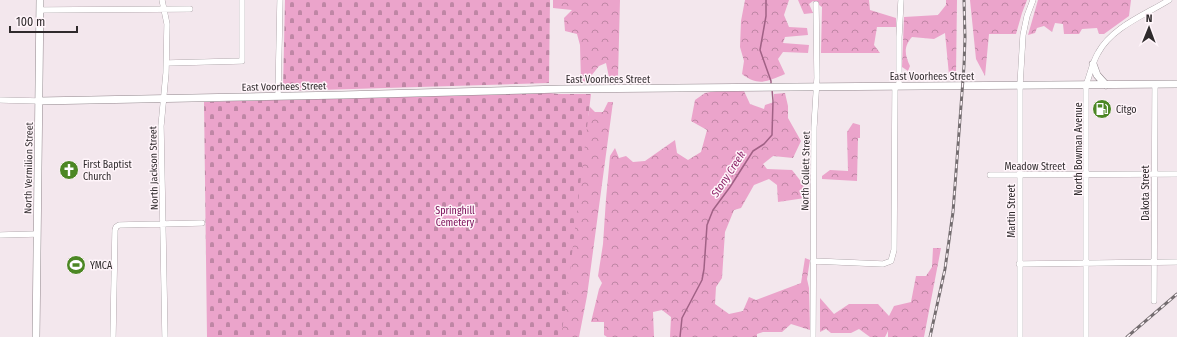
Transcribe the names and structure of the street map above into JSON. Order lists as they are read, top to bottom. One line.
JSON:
{"streets":{"main road":["East Voorhees Street","North Vermilion Street"],"street":["North Bowman Avenue","Meadow Street","North Jackson Street","North Collett Street","Dakota Street","Martin Street"]},"crossings":[["East Voorhees Street","North Bowman Avenue"],["East Voorhees Street","North Vermilion Street"],["East Voorhees Street","North Jackson Street"],["East Voorhees Street","North Collett Street"],["East Voorhees Street","Dakota Street"],["East Voorhees Street","Martin Street"],["North Bowman Avenue","Meadow Street"],["Meadow Street","Dakota Street"],["Meadow Street","Martin Street"]],"water":["Stony Creek"],"parks":["Springhill Cemetery"],"places":{"fuel station":["Citgo"],"church":["First Baptist Church"],"sports":["YMCA"]},"scale_bar":"100 m","north":"top"}
